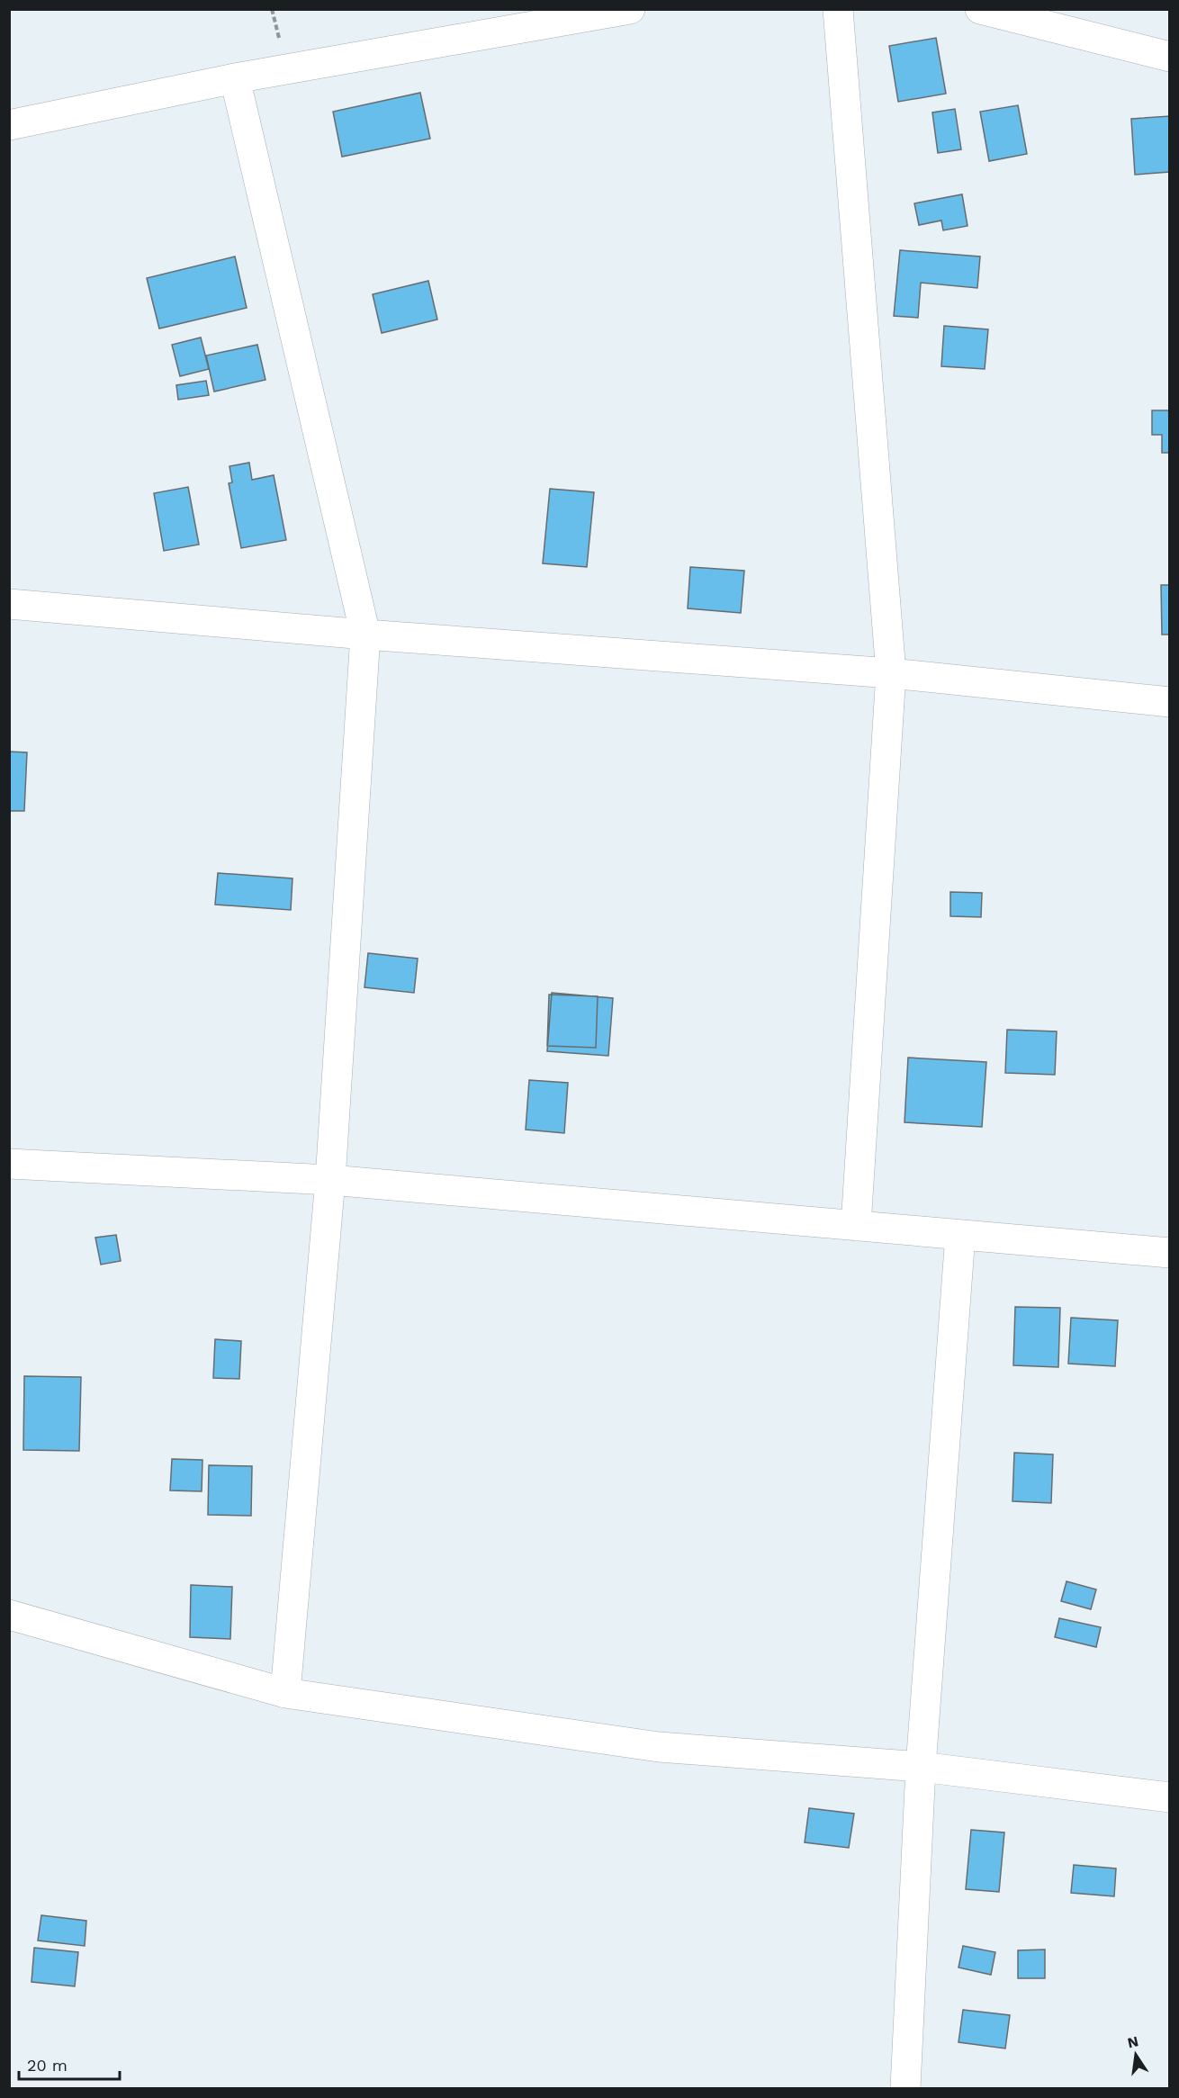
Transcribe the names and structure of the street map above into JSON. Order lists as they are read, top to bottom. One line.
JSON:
{"scale_bar":"20 m","north":"top"}
